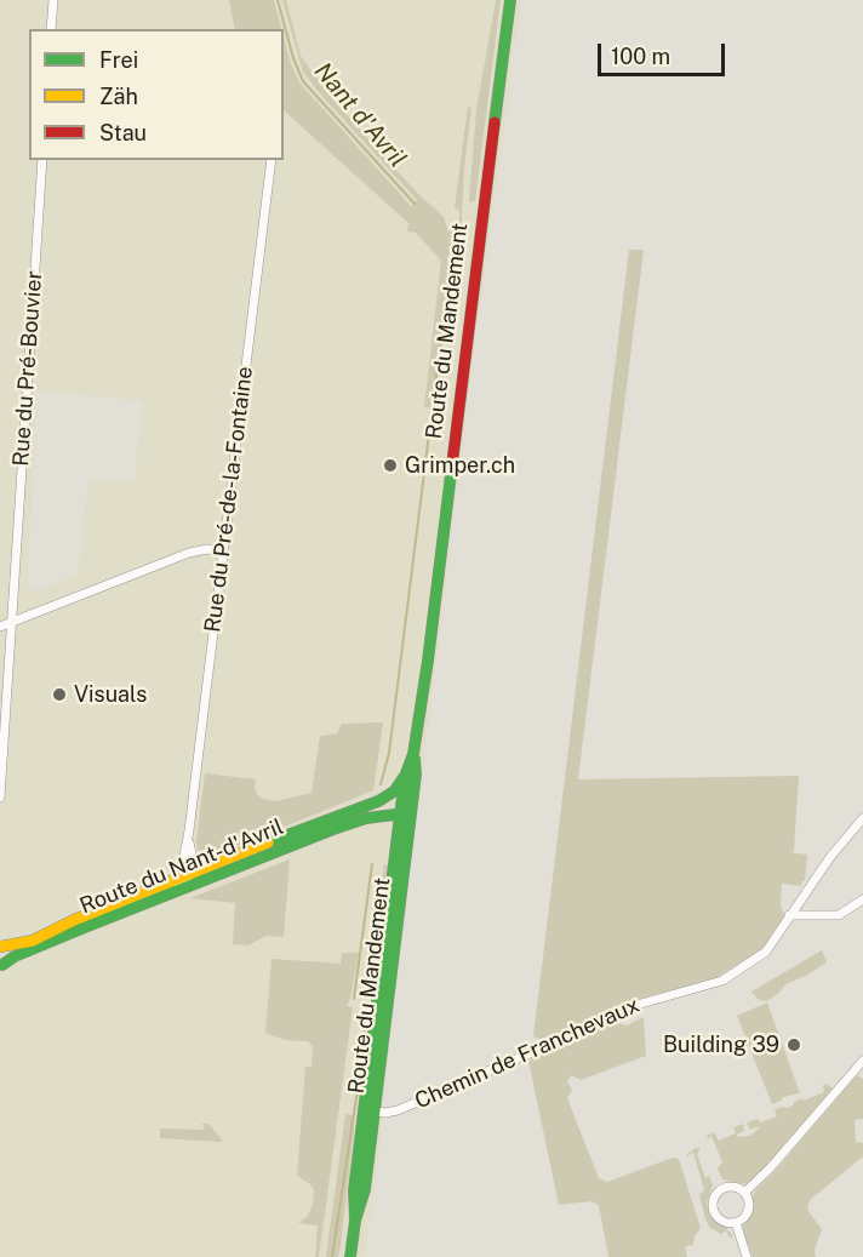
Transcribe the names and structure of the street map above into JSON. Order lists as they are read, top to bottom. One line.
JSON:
{"streets":{"main road":["Route du Mandement","Route du Nant-d'Avril"],"street":["Rue du Pré-Bouvier","Rue du Pré-de-la-Fontaine","Chemin de Franchevaux"]},"crossings":[["Route du Mandement","Route du Nant-d'Avril"],["Route du Mandement","Chemin de Franchevaux"],["Rue du Pré-de-la-Fontaine","Route du Nant-d'Avril"]],"water":["Nant d'Avril"],"places":["Grimper.ch","Visuals","Building 39"],"legend":["Frei","Zäh","Stau"],"scale_bar":"100 m"}
